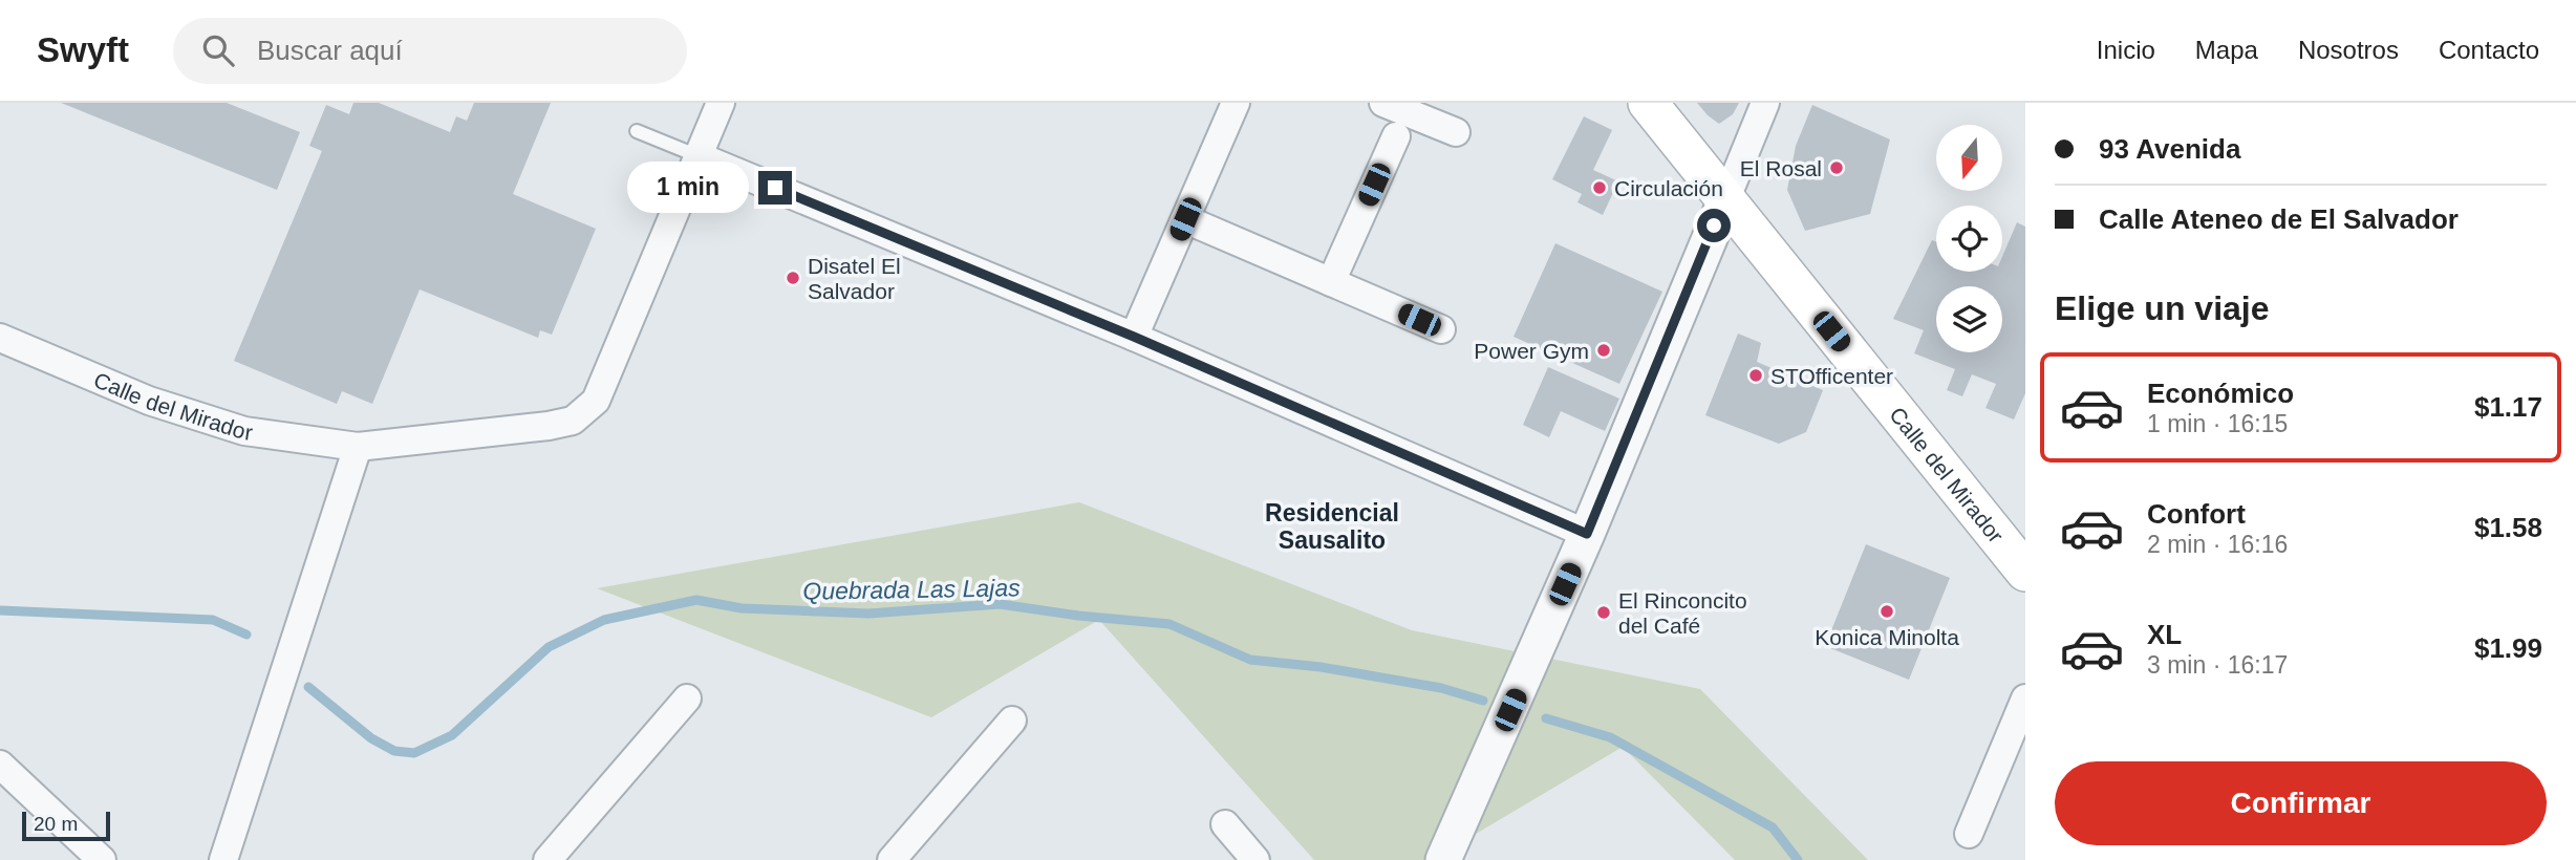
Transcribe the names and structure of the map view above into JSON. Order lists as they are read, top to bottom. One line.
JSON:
{"streets":{"main road":["Calle del Mirador"]},"districts":["Residencial Sausalito"],"water":["Quebrada Las Lajas"],"places":["El Rosal","Circulación","Disatel El Salvador","Power Gym","STOfficenter","Konica Minolta","El Rinconcito del Café"],"scale_bar":"20 m","north":"bottom","page":{"header":"Swyft","search":"Buscar aquí","nav":["Inicio","Mapa","Nosotros","Contacto"],"banner":["93 Avenida","Calle Ateneo de El Salvador"],"bubble":"1 min","heading":"Elige un viaje","list":[{"name":"Económico","note":"1 min · 16:15","value":"$1.17"},{"name":"Confort","note":"2 min · 16:16","value":"$1.58"},{"name":"XL","note":"3 min · 16:17","value":"$1.99"}],"buttons":"Confirmar","scale":"20 m"}}
